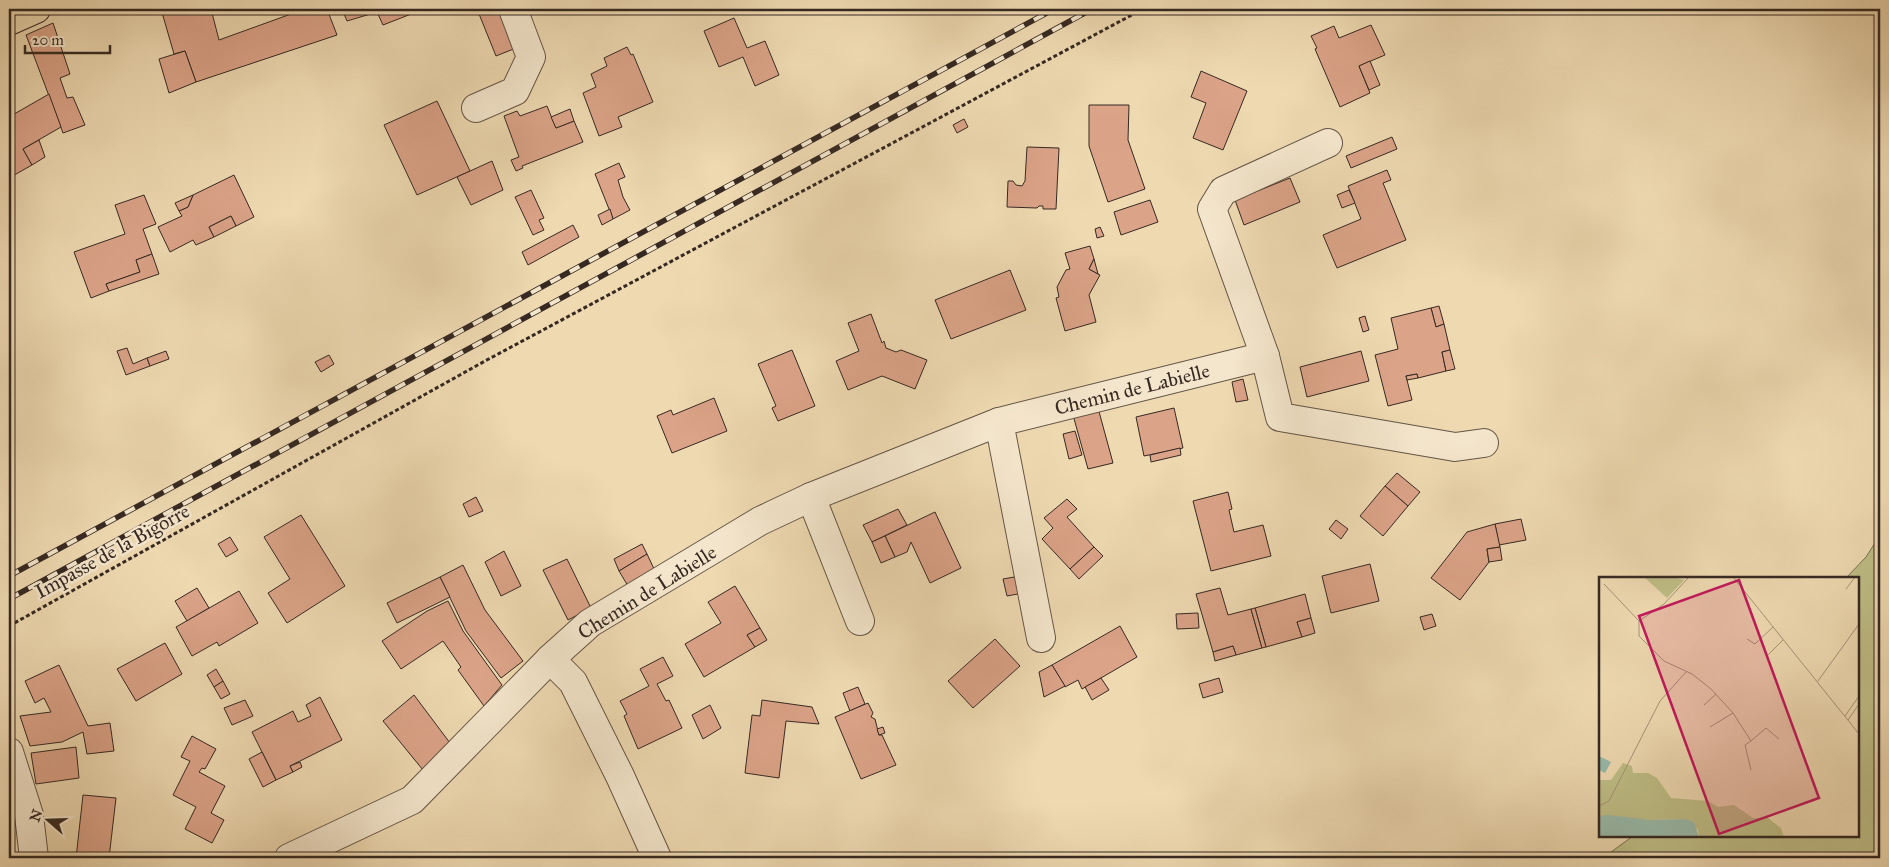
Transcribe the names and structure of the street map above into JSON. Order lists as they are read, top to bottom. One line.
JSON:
{"streets":{"street":["Chemin de Labielle"],"path":["Impasse de la Bigorre"]},"scale_bar":"20 m","north":"left"}
